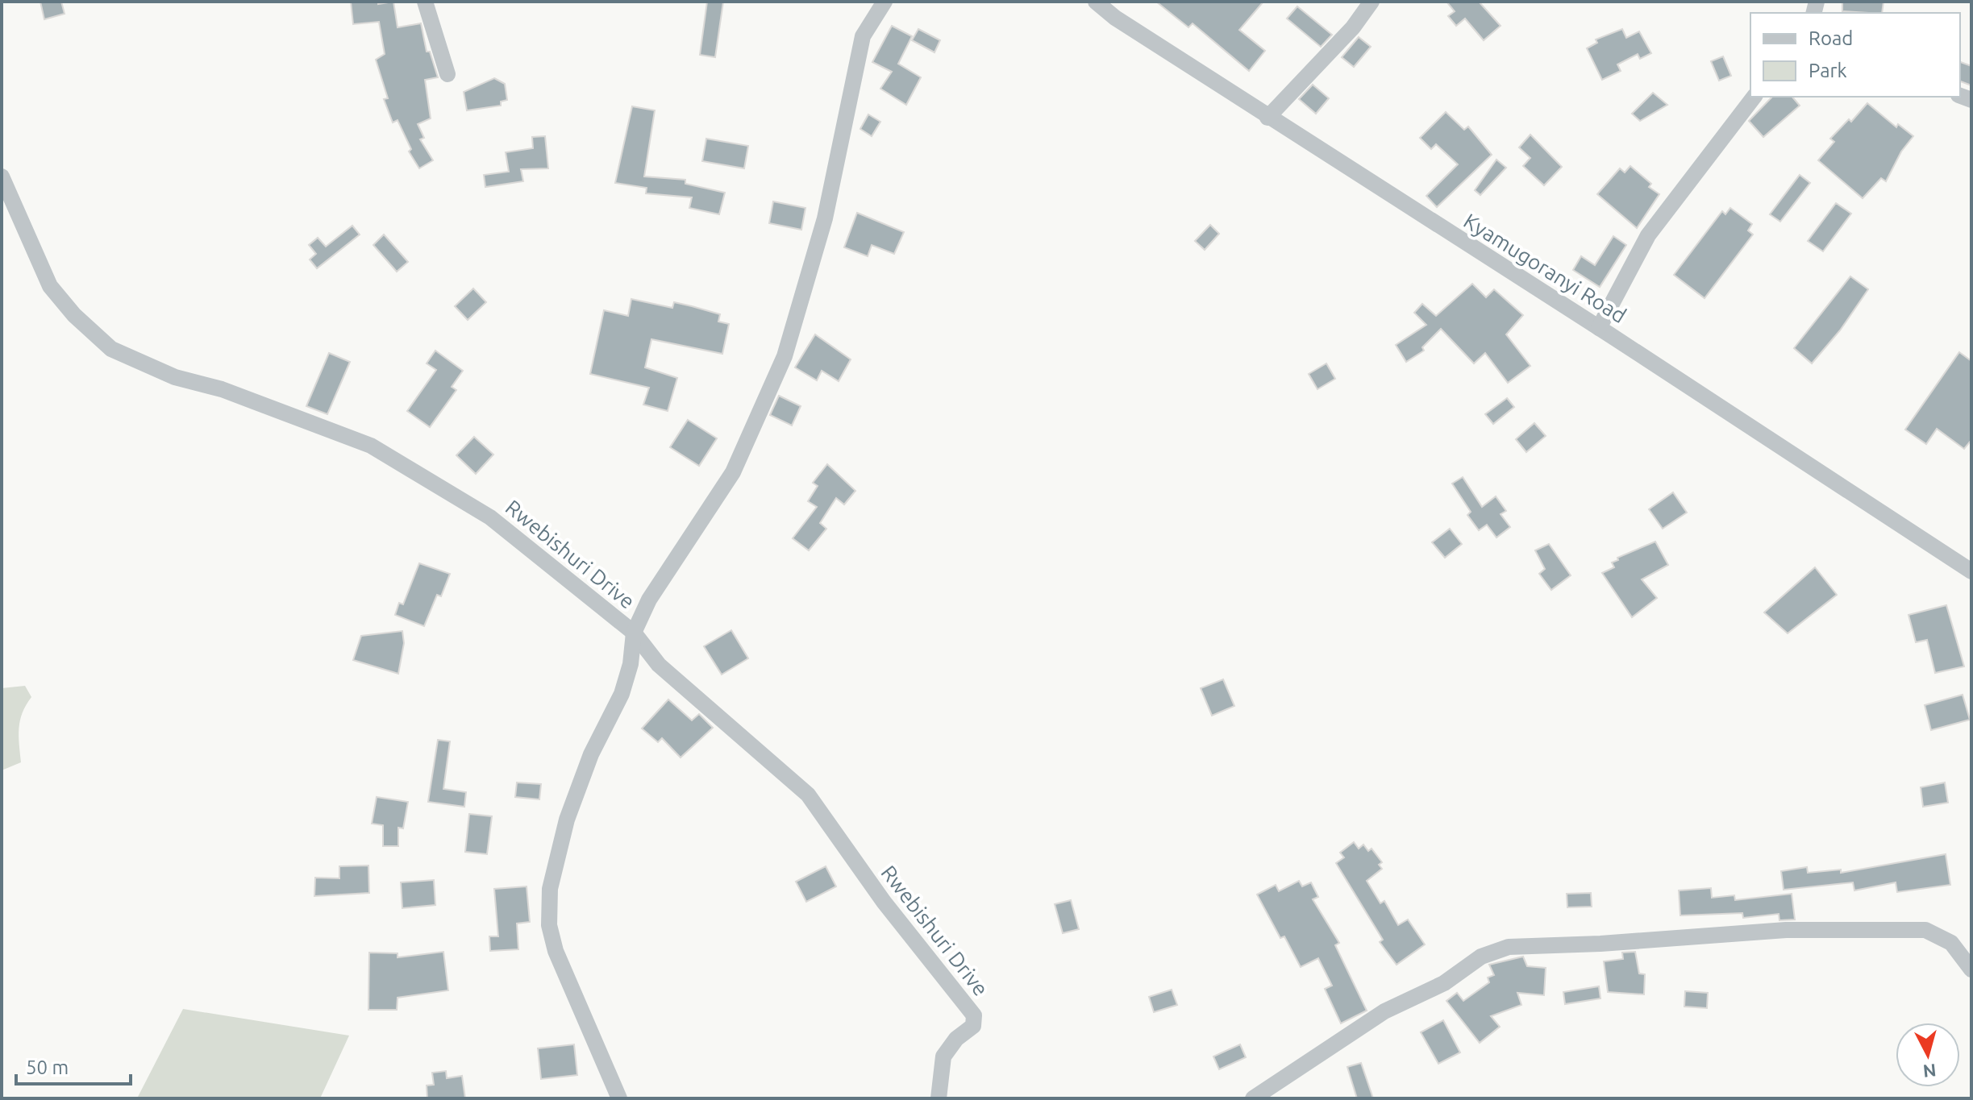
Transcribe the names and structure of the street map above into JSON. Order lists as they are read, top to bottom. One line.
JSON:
{"streets":{"street":["Kyamugoranyi Road","Rwebishuri Drive"]},"legend":["Road","Park"],"scale_bar":"50 m","north":"bottom"}
